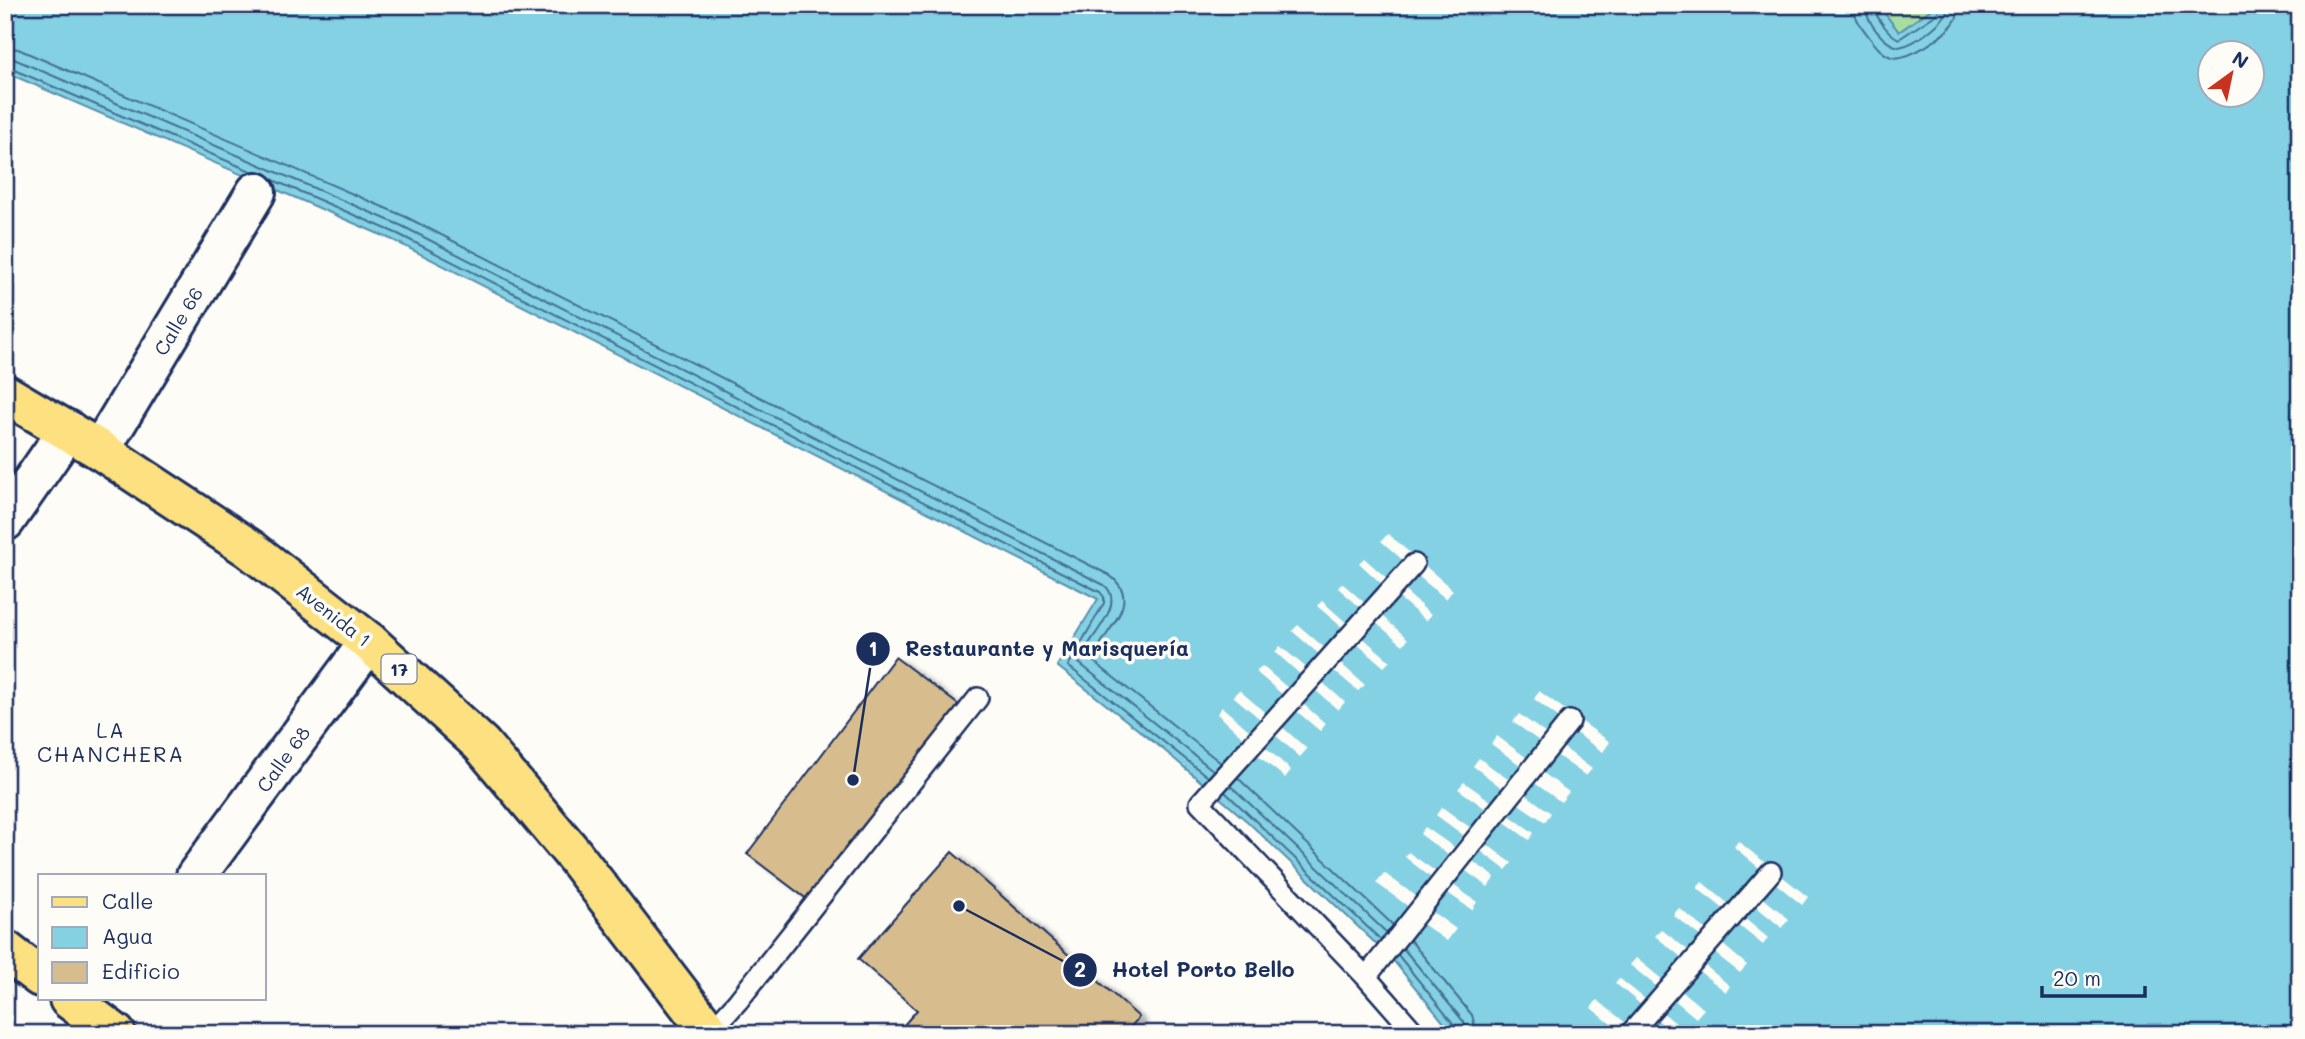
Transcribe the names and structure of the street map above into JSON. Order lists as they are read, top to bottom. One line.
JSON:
{"streets":{"main road":["Avenida 1","17"],"street":["Calle 66","Calle 68"]},"crossings":[["Calle 66","Avenida 1"],["Avenida 1","Calle 68"]],"districts":["LA CHANCHERA"],"places":["Restaurante y Marisquería","Hotel Porto Bello"],"legend":["Calle","Agua","Edificio"],"scale_bar":"20 m","north":"top right"}
